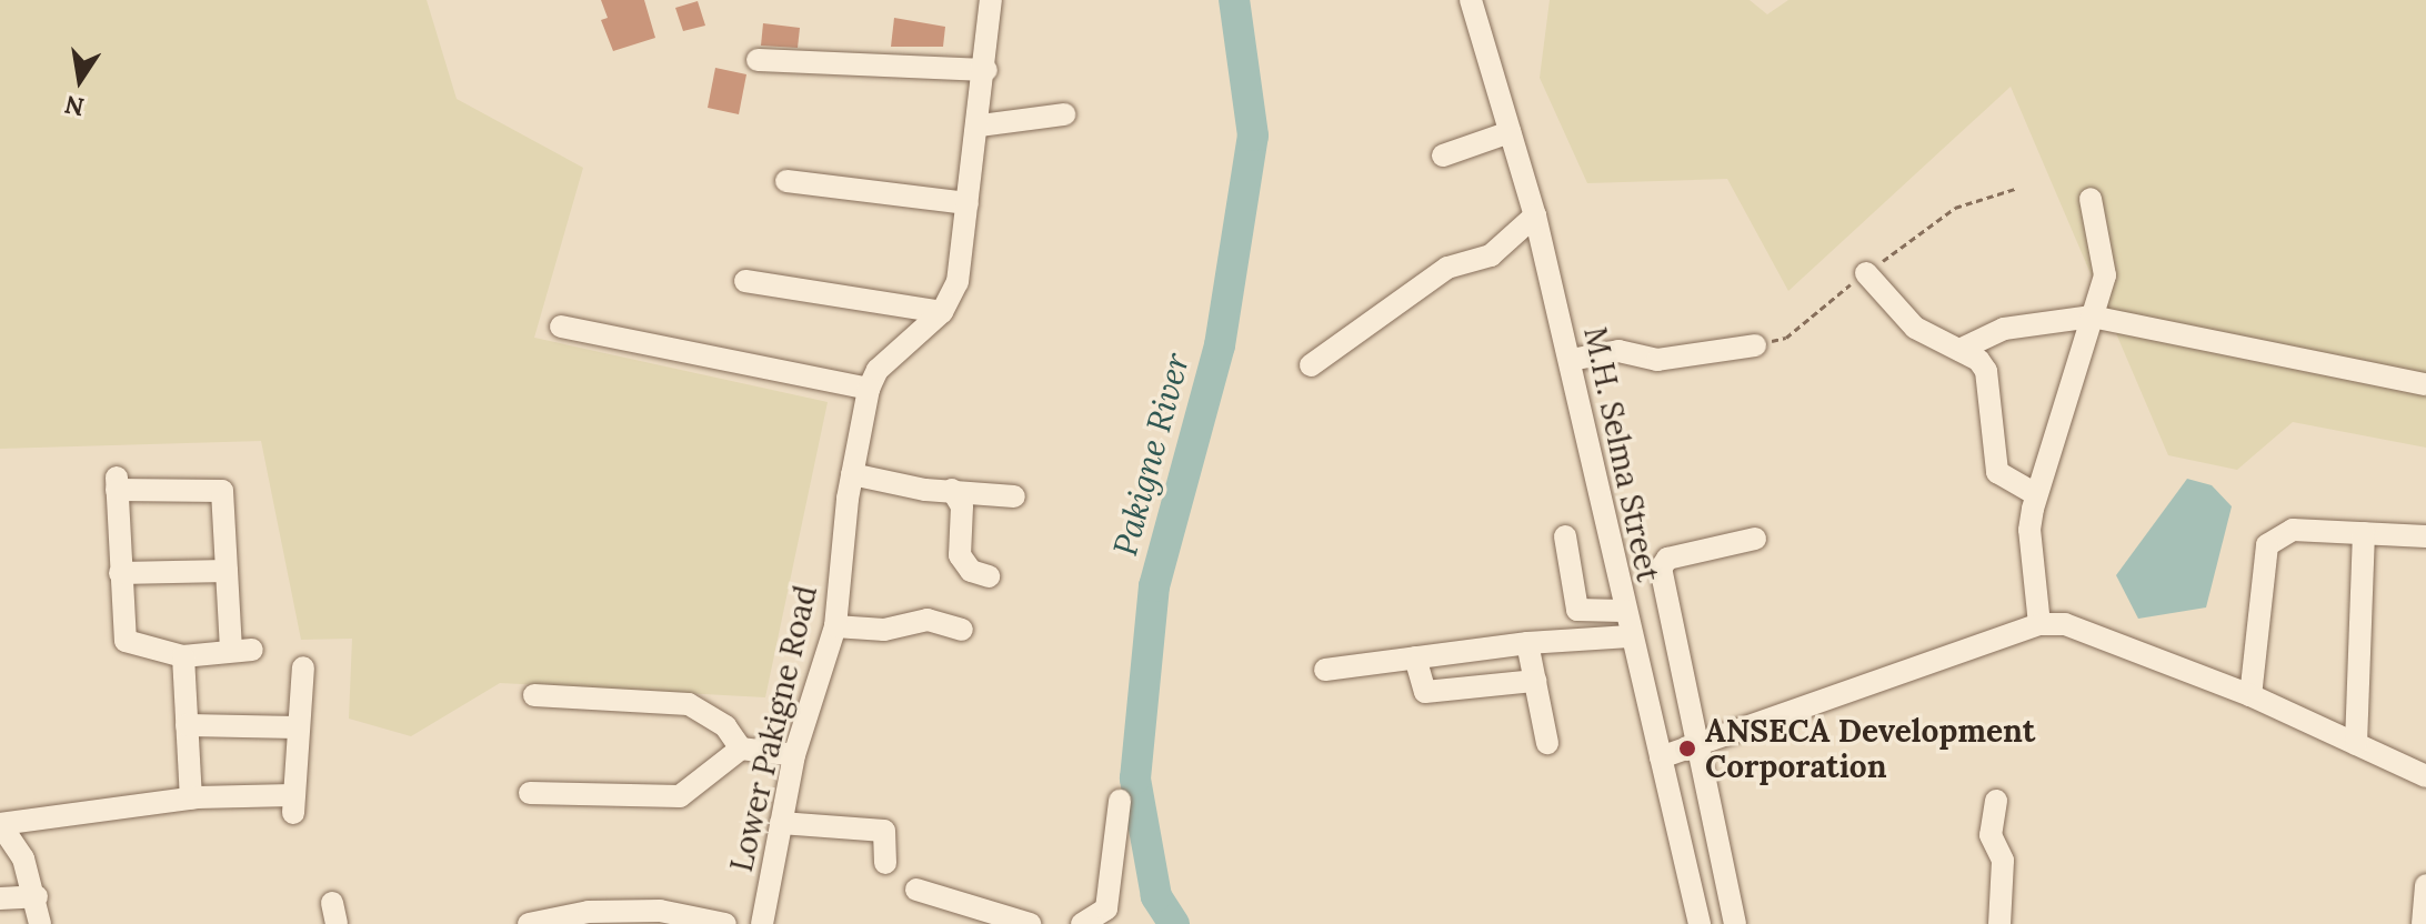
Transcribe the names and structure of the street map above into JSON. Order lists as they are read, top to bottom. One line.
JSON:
{"streets":{"street":["M.H. Selma Street","Lower Pakigne Road"]},"water":["Pakigne River"],"places":["ANSECA Development Corporation"],"north":"bottom"}
